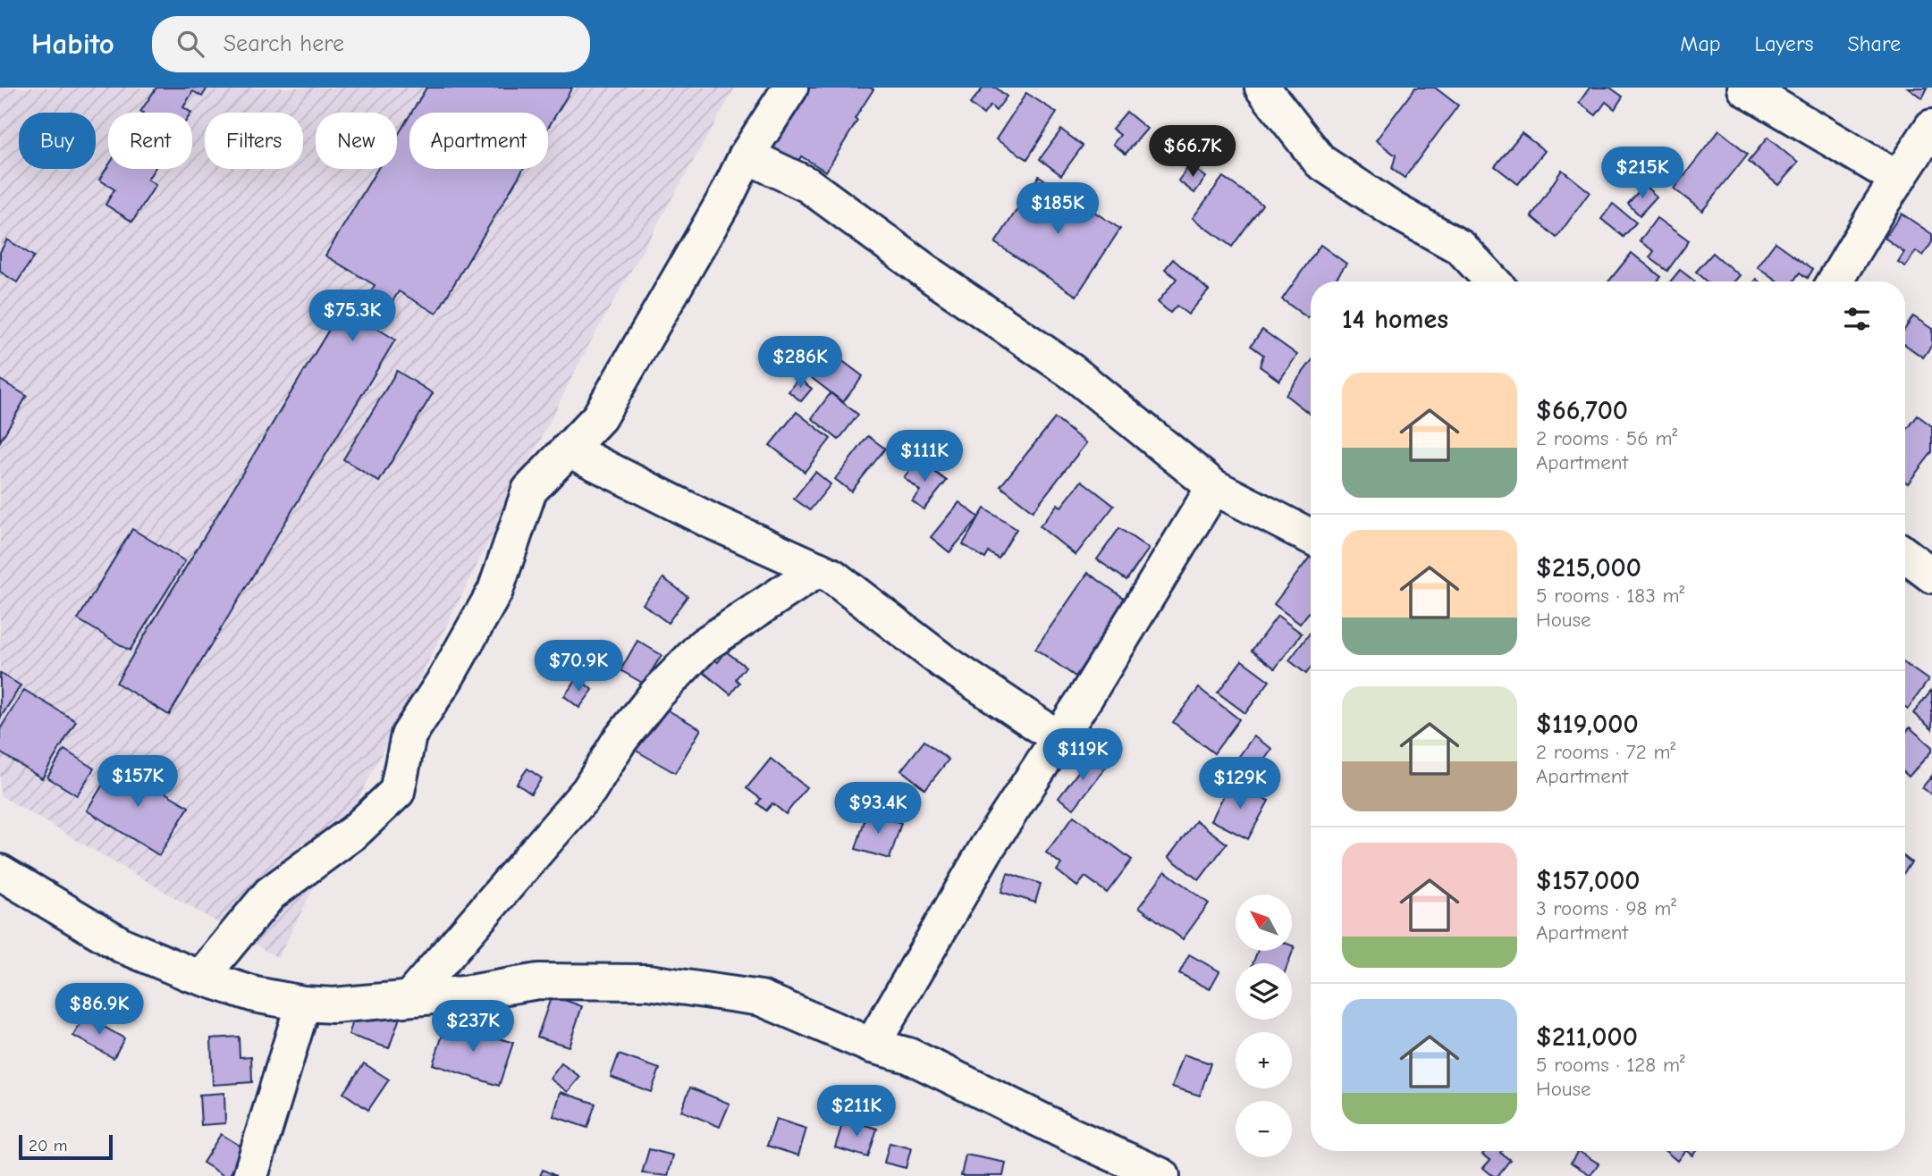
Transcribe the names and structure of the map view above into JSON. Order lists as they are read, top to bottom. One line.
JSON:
{"scale_bar":"20 m","north":"top left","page":{"header":"Habito","search":"Search here","nav":["Map","Layers","Share"],"chip":["Buy","Rent","Filters","New","Apartment"],"price":["$66.7K","$215K","$185K","$75.3K","$286K","$111K","$70.9K","$119K","$157K","$129K","$93.4K","$86.9K","$237K","$211K"],"heading":"14 homes","list":[{"name":"$66,700","note":"2 rooms · 56 m² · Apartment"},{"name":"$215,000","note":"5 rooms · 183 m² · House"},{"name":"$119,000","note":"2 rooms · 72 m² · Apartment"},{"name":"$157,000","note":"3 rooms · 98 m² · Apartment"},{"name":"$211,000","note":"5 rooms · 128 m² · House"}],"map_buttons":["+","−"],"scale":"20 m"}}
